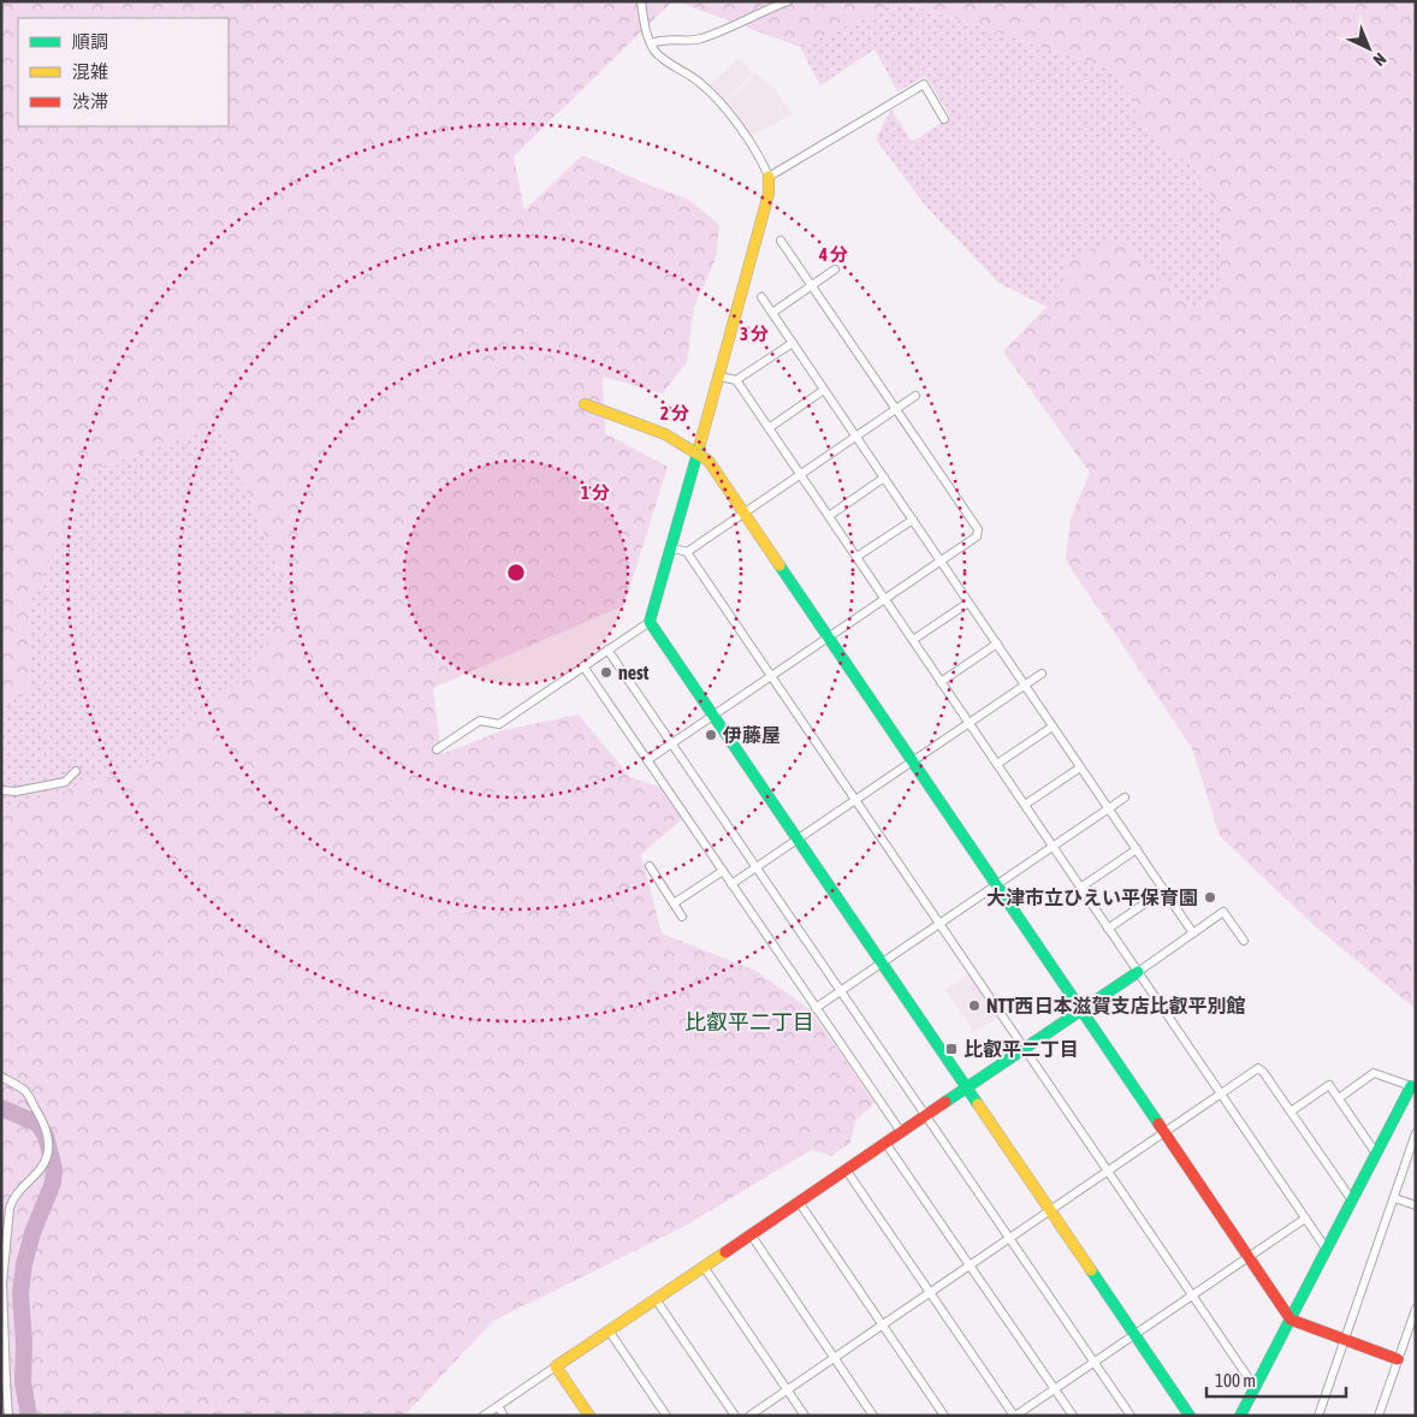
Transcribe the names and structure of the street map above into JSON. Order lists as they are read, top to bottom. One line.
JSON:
{"districts":["比叡平二丁目"],"places":{"other":["nest","伊藤屋","大津市立ひえい平保育園","NTT西日本滋賀支店比叡平別館"],"transit":["比叡平二丁目"]},"legend":["順調","混雑","渋滞"],"scale_bar":"100 m","north":"bottom right","rings":["4 分","3 分","2 分","1 分"]}
